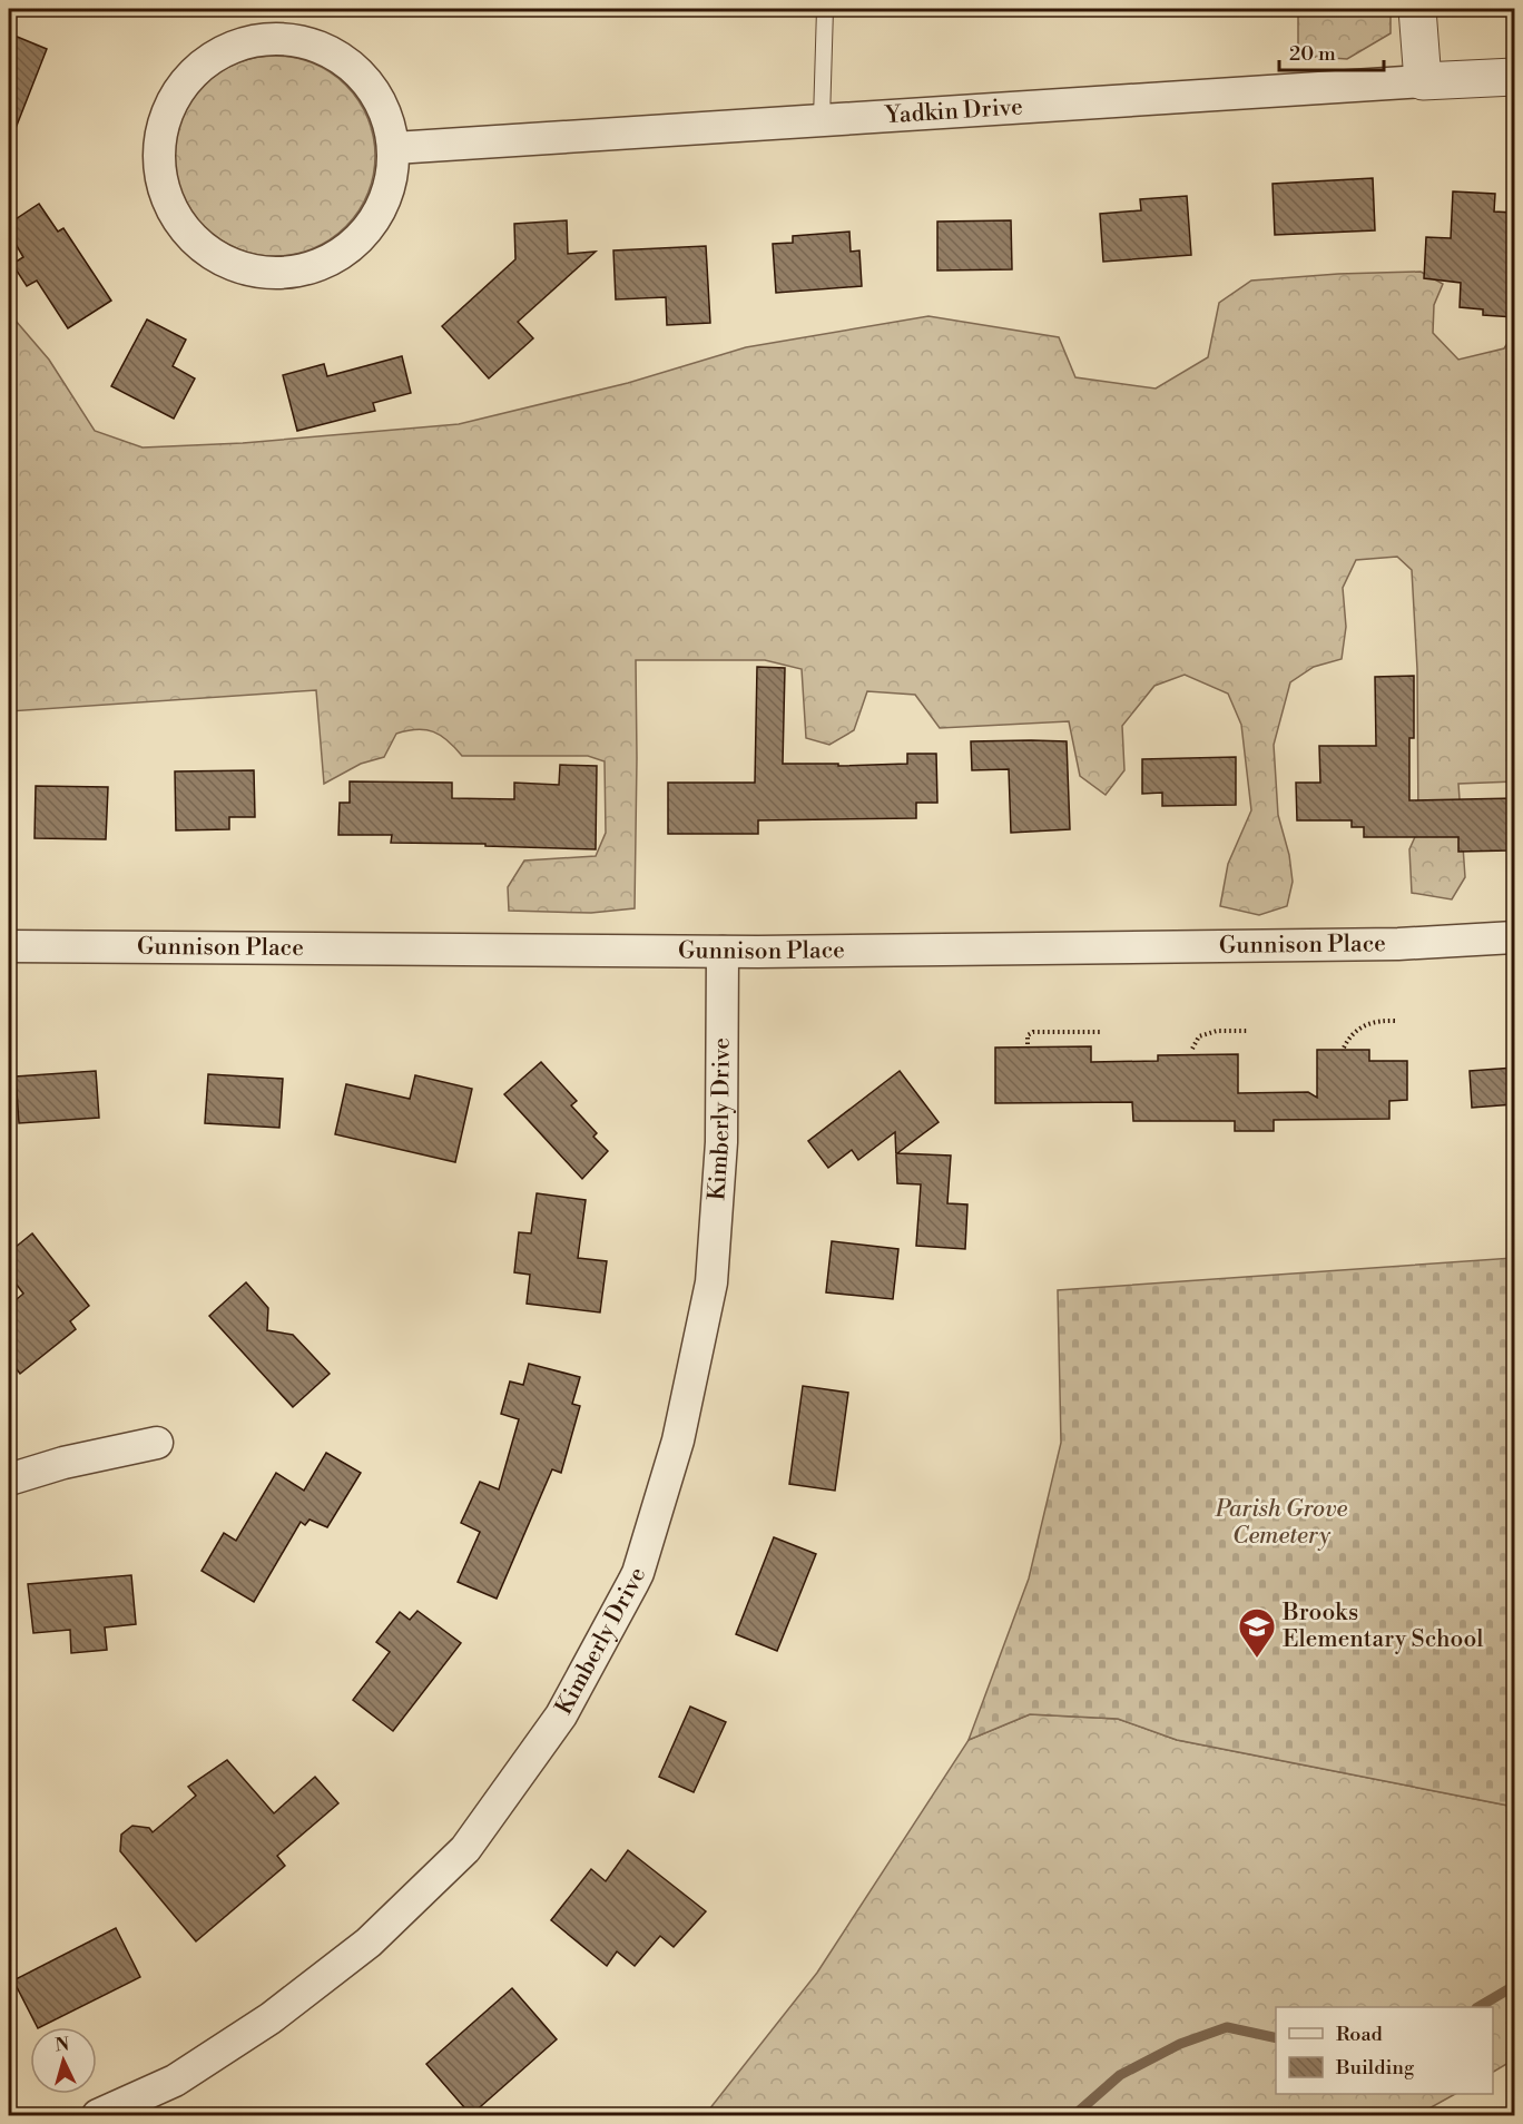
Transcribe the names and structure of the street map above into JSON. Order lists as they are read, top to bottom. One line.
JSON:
{"streets":{"street":["Yadkin Drive","Gunnison Place","Kimberly Drive"]},"crossings":[["Gunnison Place","Kimberly Drive"]],"parks":["Parish Grove Cemetery"],"places":{"school or university":["Brooks Elementary School"]},"legend":["Road","Building"],"scale_bar":"20 m","north":"top"}
